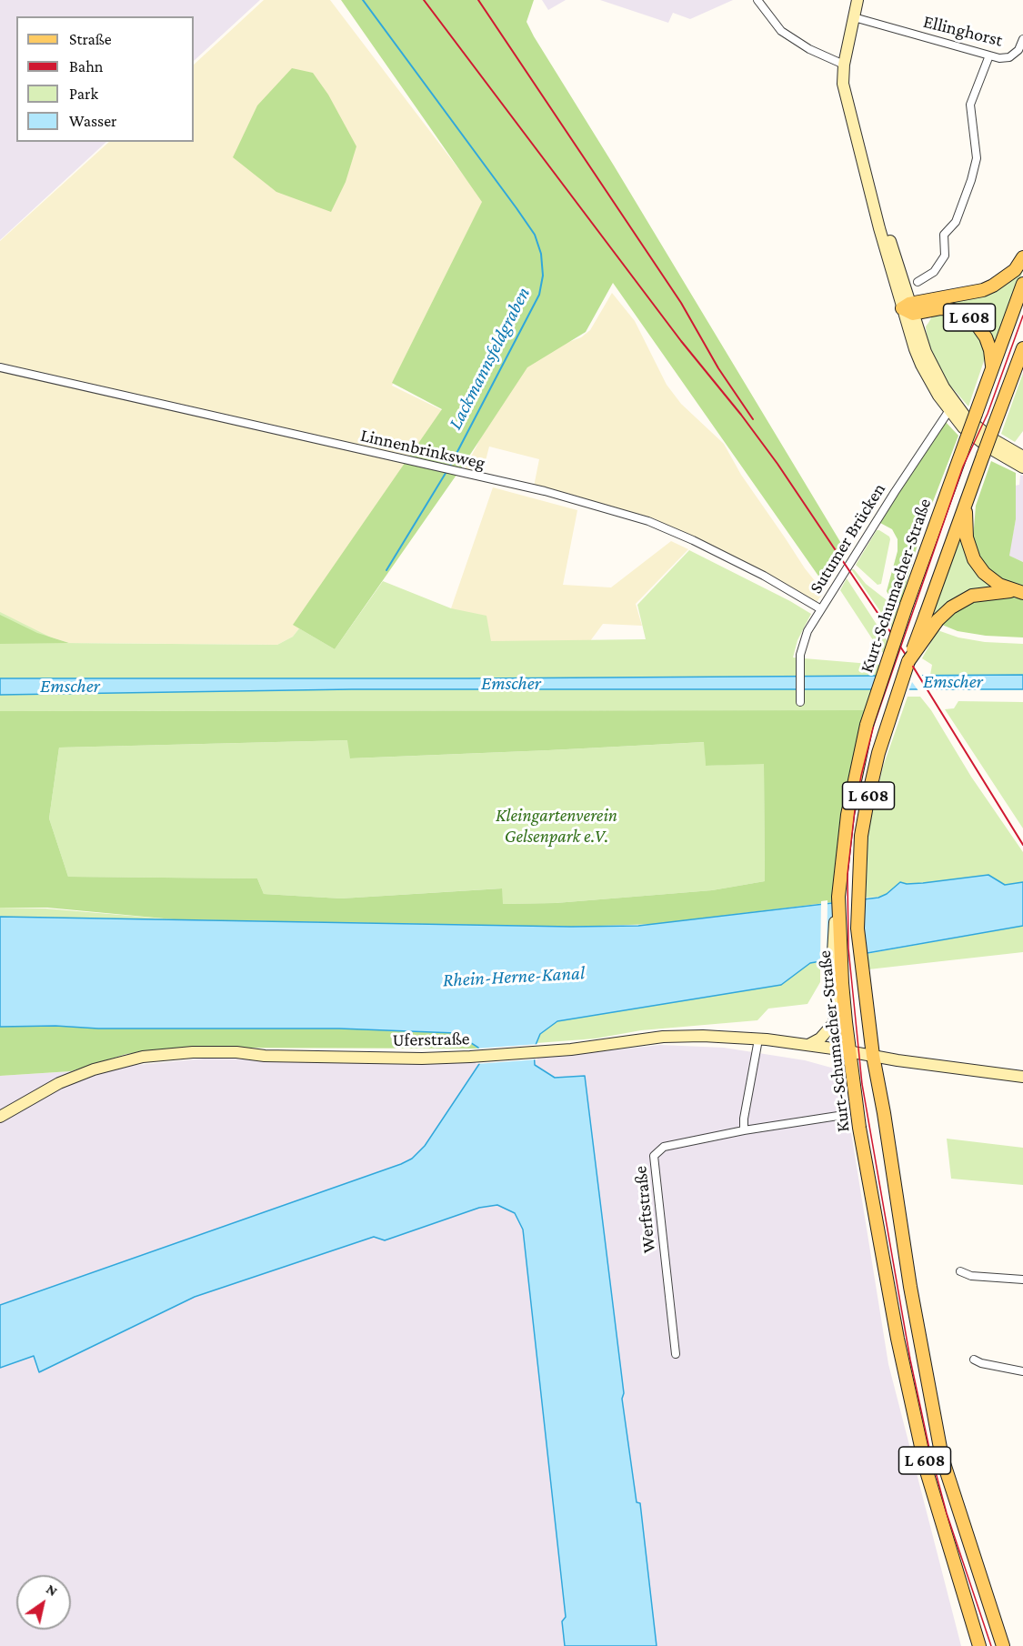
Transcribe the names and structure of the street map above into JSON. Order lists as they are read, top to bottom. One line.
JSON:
{"streets":{"main road":["L 608","Kurt-Schumacher-Straße","Uferstraße"],"street":["Ellinghorst","Linnenbrinksweg","Sutumer Brücken","Werftstraße"]},"crossings":[["L 608","Kurt-Schumacher-Straße"],["Linnenbrinksweg","Sutumer Brücken"],["Kurt-Schumacher-Straße","Uferstraße"]],"water":["Lackmannsfeldgraben","Emscher","Rhein-Herne-Kanal"],"parks":["Kleingartenverein Gelsenpark e.V."],"legend":["Straße","Bahn","Park","Wasser"],"north":"top right"}
